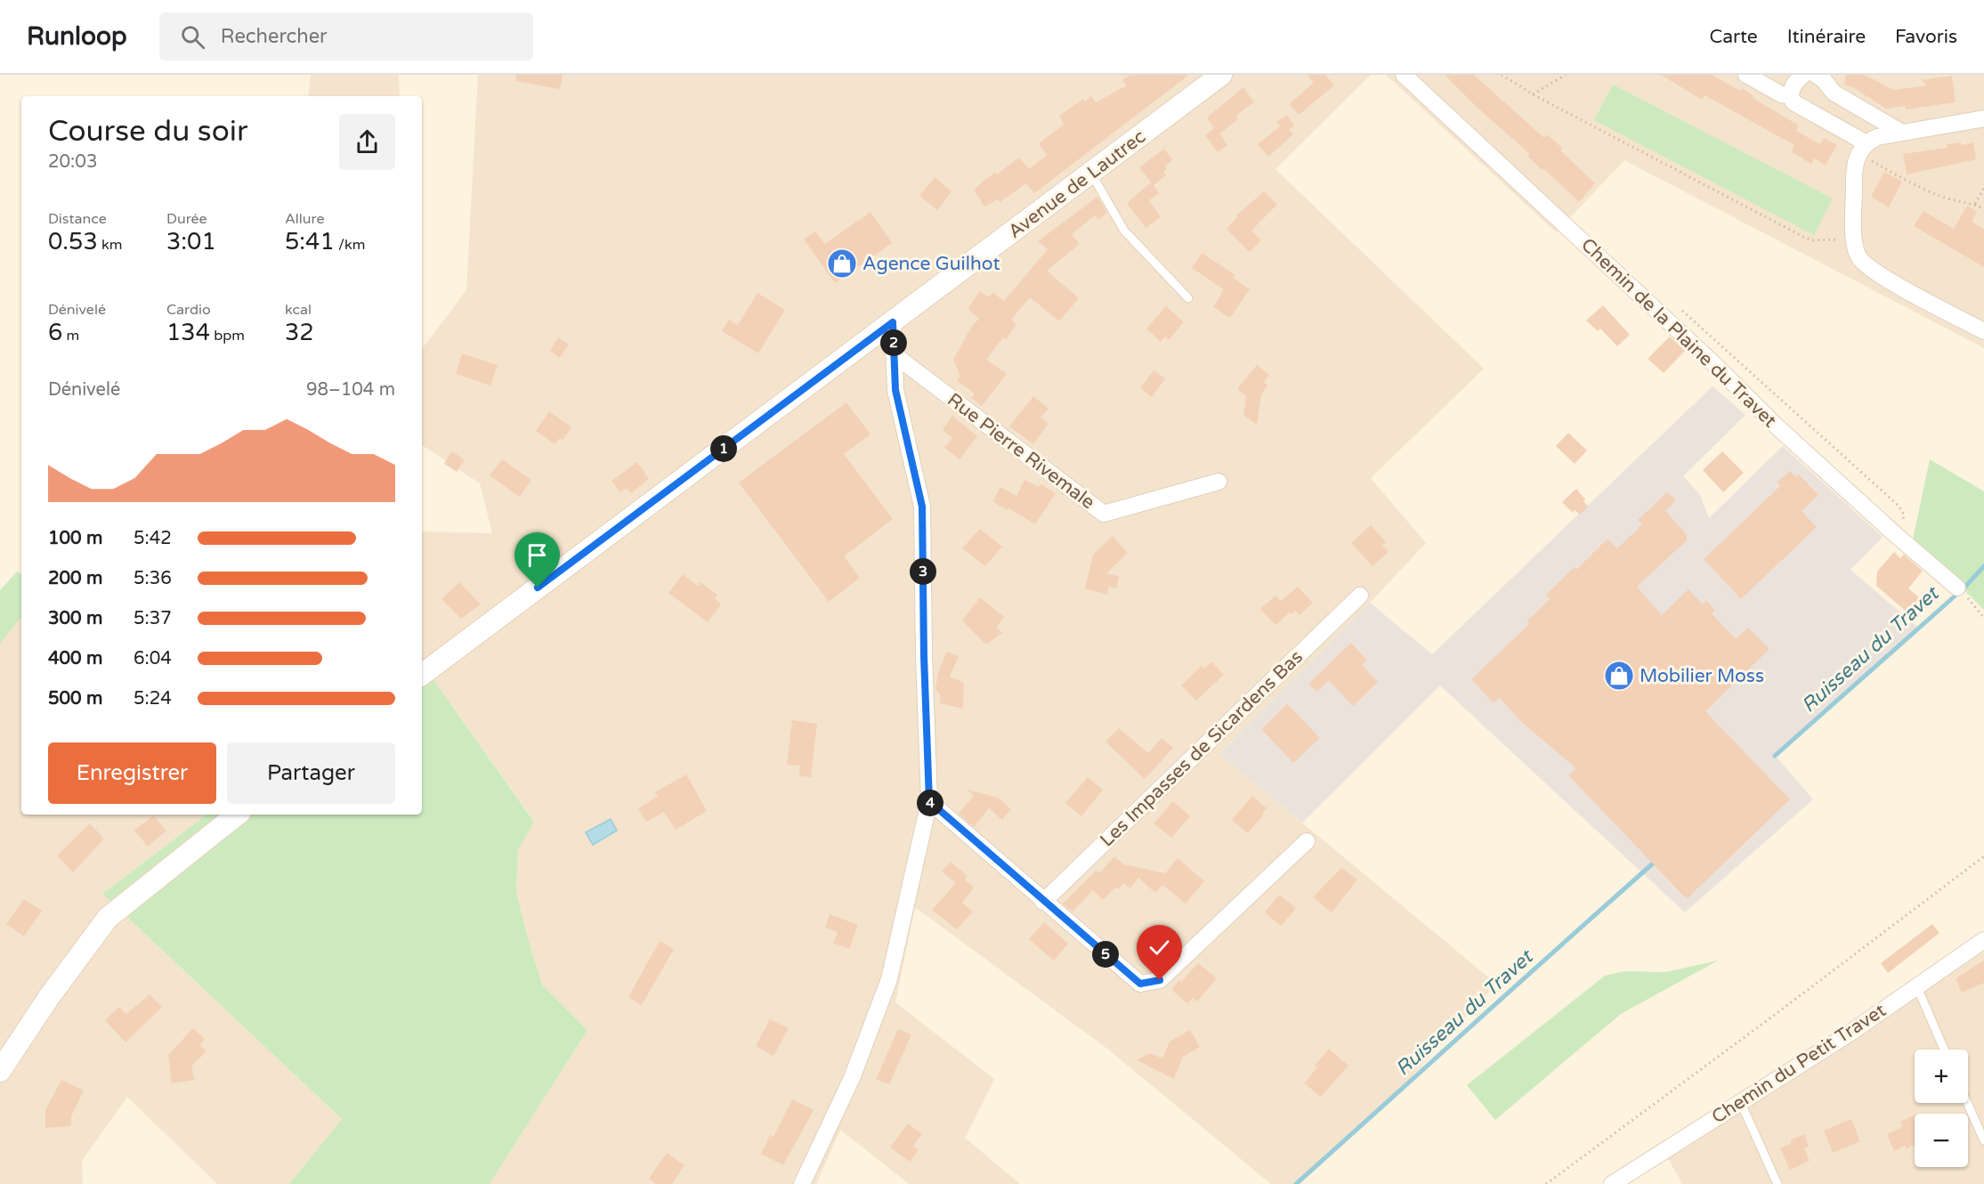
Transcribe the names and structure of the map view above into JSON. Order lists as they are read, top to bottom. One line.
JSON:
{"streets":{"main road":["Avenue de Lautrec"],"street":["Chemin de la Plaine du Travet","Rue Pierre Rivemale","Les Impasses de Sicardens Bas","Chemin du Petit Travet"]},"water":["Ruisseau du Travet"],"places":{"shop":["Agence Guilhot","Mobilier Moss"]},"page":{"header":"Runloop","search":"Rechercher","nav":["Carte","Itinéraire","Favoris"],"heading":["Course du soir","20:03"],"stats":[["Distance","0.53 km"],["Durée","3:01"],["Allure","5:41 /km"],["Dénivelé","6 m"],["Cardio","134 bpm"],["kcal","32"]],"pins":["2","1","3","4","5"],"chart":["Dénivelé","98–104 m"],"list":[{"name":"100 m","note":"5:42"},{"name":"200 m","note":"5:36"},{"name":"300 m","note":"5:37"},{"name":"400 m","note":"6:04"},{"name":"500 m","note":"5:24"}],"buttons":["Enregistrer","Partager"],"map_buttons":["+","−"]}}
